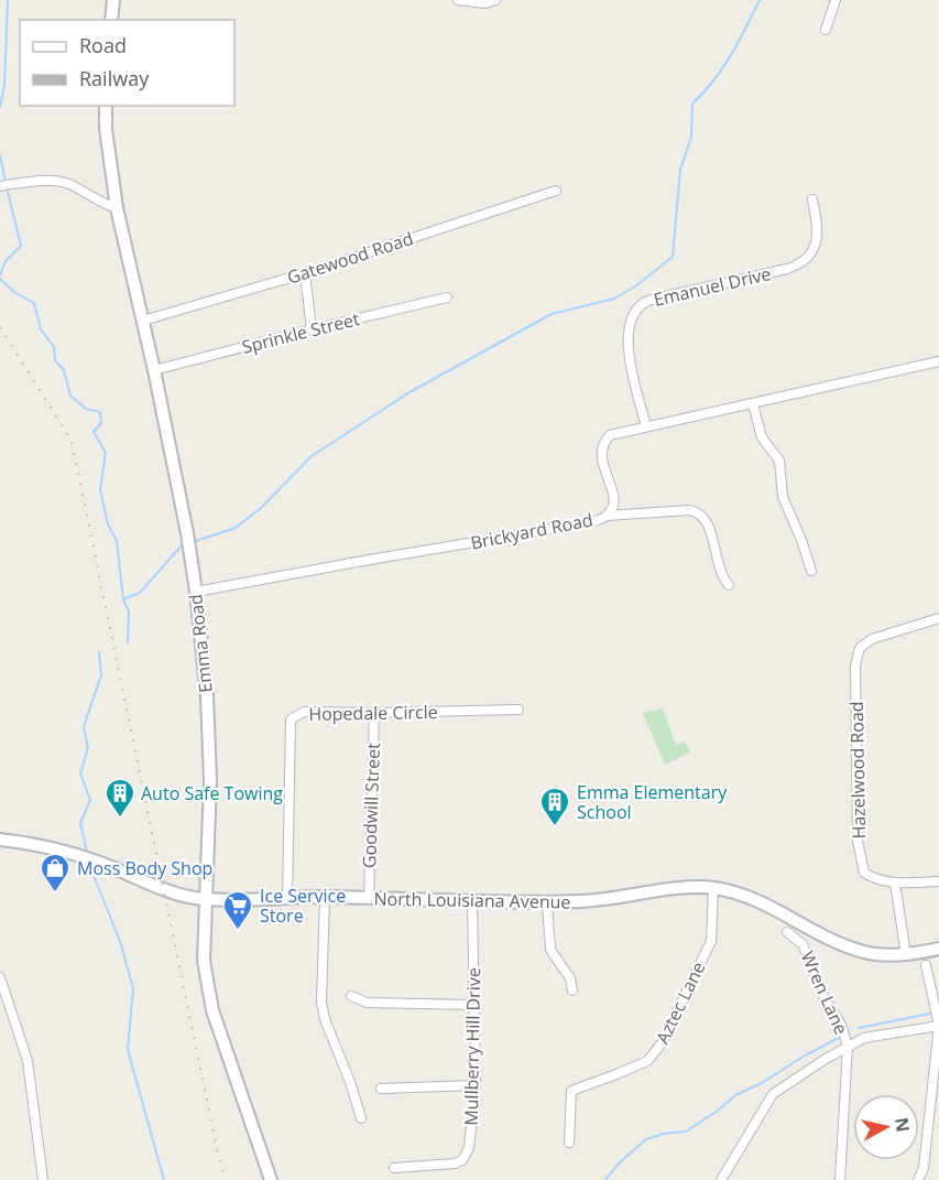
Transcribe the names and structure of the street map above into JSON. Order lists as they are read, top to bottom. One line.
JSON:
{"streets":{"street":["Gatewood Road","Emanuel Drive","Sprinkle Street","Brickyard Road","Emma Road","Hopedale Circle","Hazelwood Road","Goodwill Street","North Louisiana Avenue","Wren Lane","Aztec Lane","Mullberry Hill Drive"]},"crossings":[["Gatewood Road","Emma Road"],["Emanuel Drive","Brickyard Road"],["Sprinkle Street","Emma Road"],["Brickyard Road","Emma Road"],["Emma Road","North Louisiana Avenue"],["Hopedale Circle","Goodwill Street"],["Hopedale Circle","North Louisiana Avenue"],["Goodwill Street","North Louisiana Avenue"],["North Louisiana Avenue","Aztec Lane"],["North Louisiana Avenue","Mullberry Hill Drive"]],"places":{"building":["Auto Safe Towing","Emma Elementary School"],"shop":["Moss Body Shop"],"supermarket":["Ice Service Store"]},"legend":["Road","Railway"],"north":"right"}
